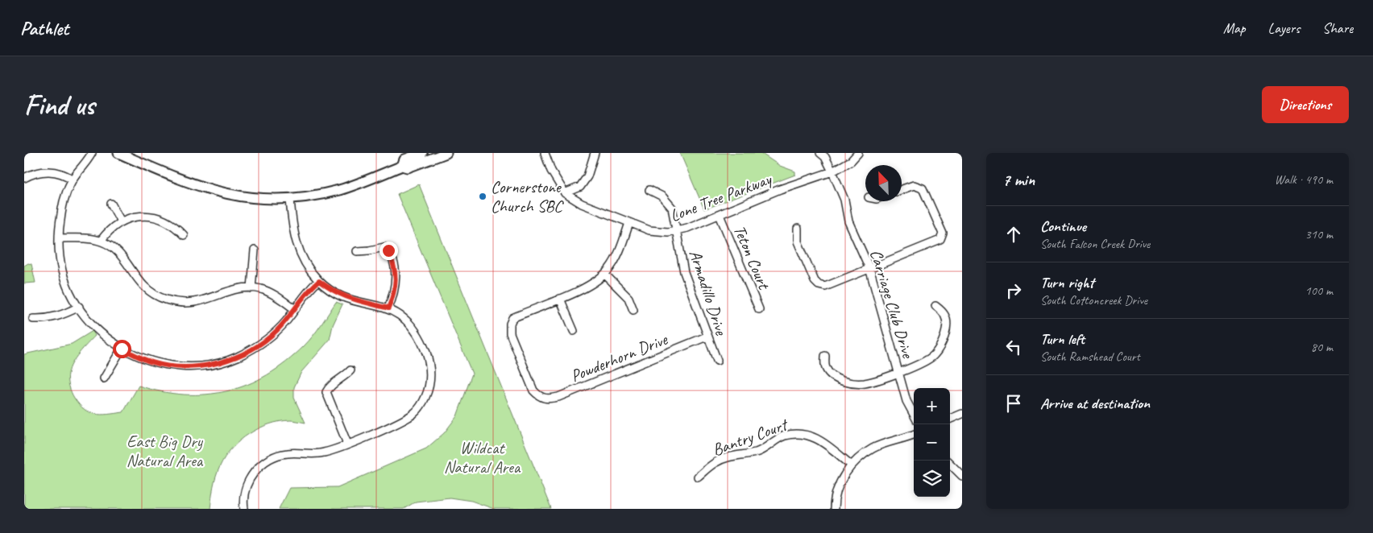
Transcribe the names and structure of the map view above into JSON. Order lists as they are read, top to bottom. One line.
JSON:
{"streets":{"street":["Lone Tree Parkway","Teton Court","Armadillo Drive","Carriage Club Drive","Powderhorn Drive","Bantry Court"]},"crossings":[["Lone Tree Parkway","Teton Court"],["Lone Tree Parkway","Armadillo Drive"],["Lone Tree Parkway","Carriage Club Drive"],["Armadillo Drive","Powderhorn Drive"]],"parks":["East Big Dry Natural Area","Wildcat Natural Area"],"places":["Cornerstone Church SBC"],"north":"top left","page":{"header":"Pathlet","nav":["Map","Layers","Share"],"buttons":"Directions","title":"Find us","heading":["7 min","Walk · 490 m"],"list":[["Continue","South Falcon Creek Drive","310 m"],["Turn right","South Cottoncreek Drive","100 m"],["Turn left","South Ramshead Court","80 m"],"Arrive at destination"],"map_buttons":["+","−"]}}
